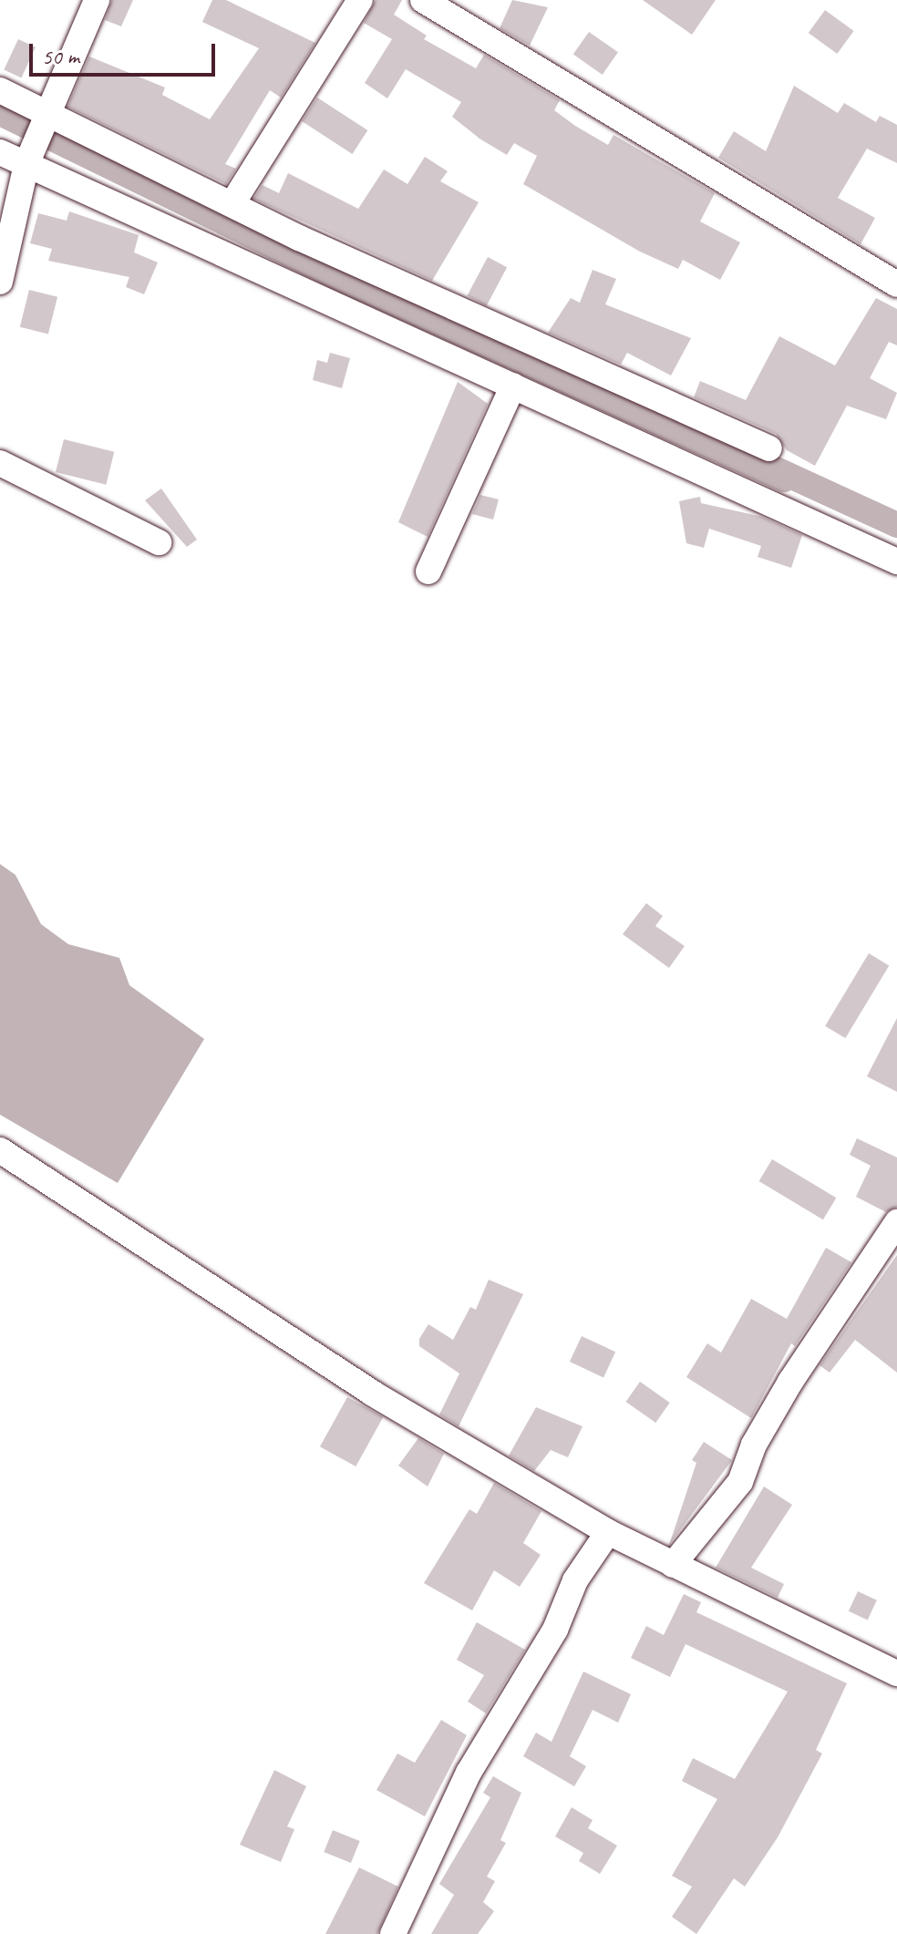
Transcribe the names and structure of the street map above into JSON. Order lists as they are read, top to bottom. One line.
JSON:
{"scale_bar":"50 m"}
